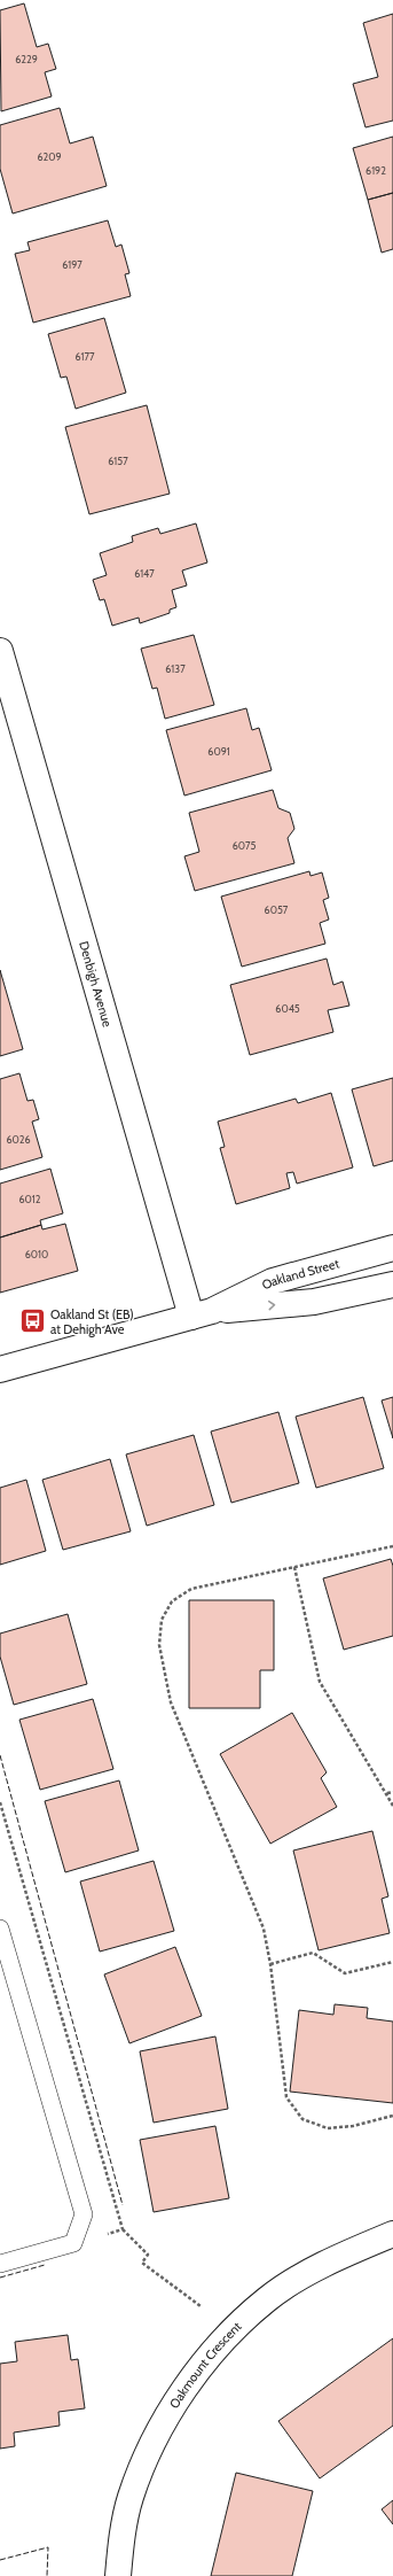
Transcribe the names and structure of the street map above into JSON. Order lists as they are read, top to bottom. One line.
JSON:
{"streets":{"street":["Denbigh Avenue","Oakland Street","Oakmount Crescent"]},"crossings":[["Denbigh Avenue","Oakland Street"]],"places":{"bus stop":["Oakland St (EB) at Dehigh Ave"]},"house_numbers":["6229","6209","6192","6197","6177","6157","6147","6137","6091","6075","6057","6045","6026","6012","6010"]}
